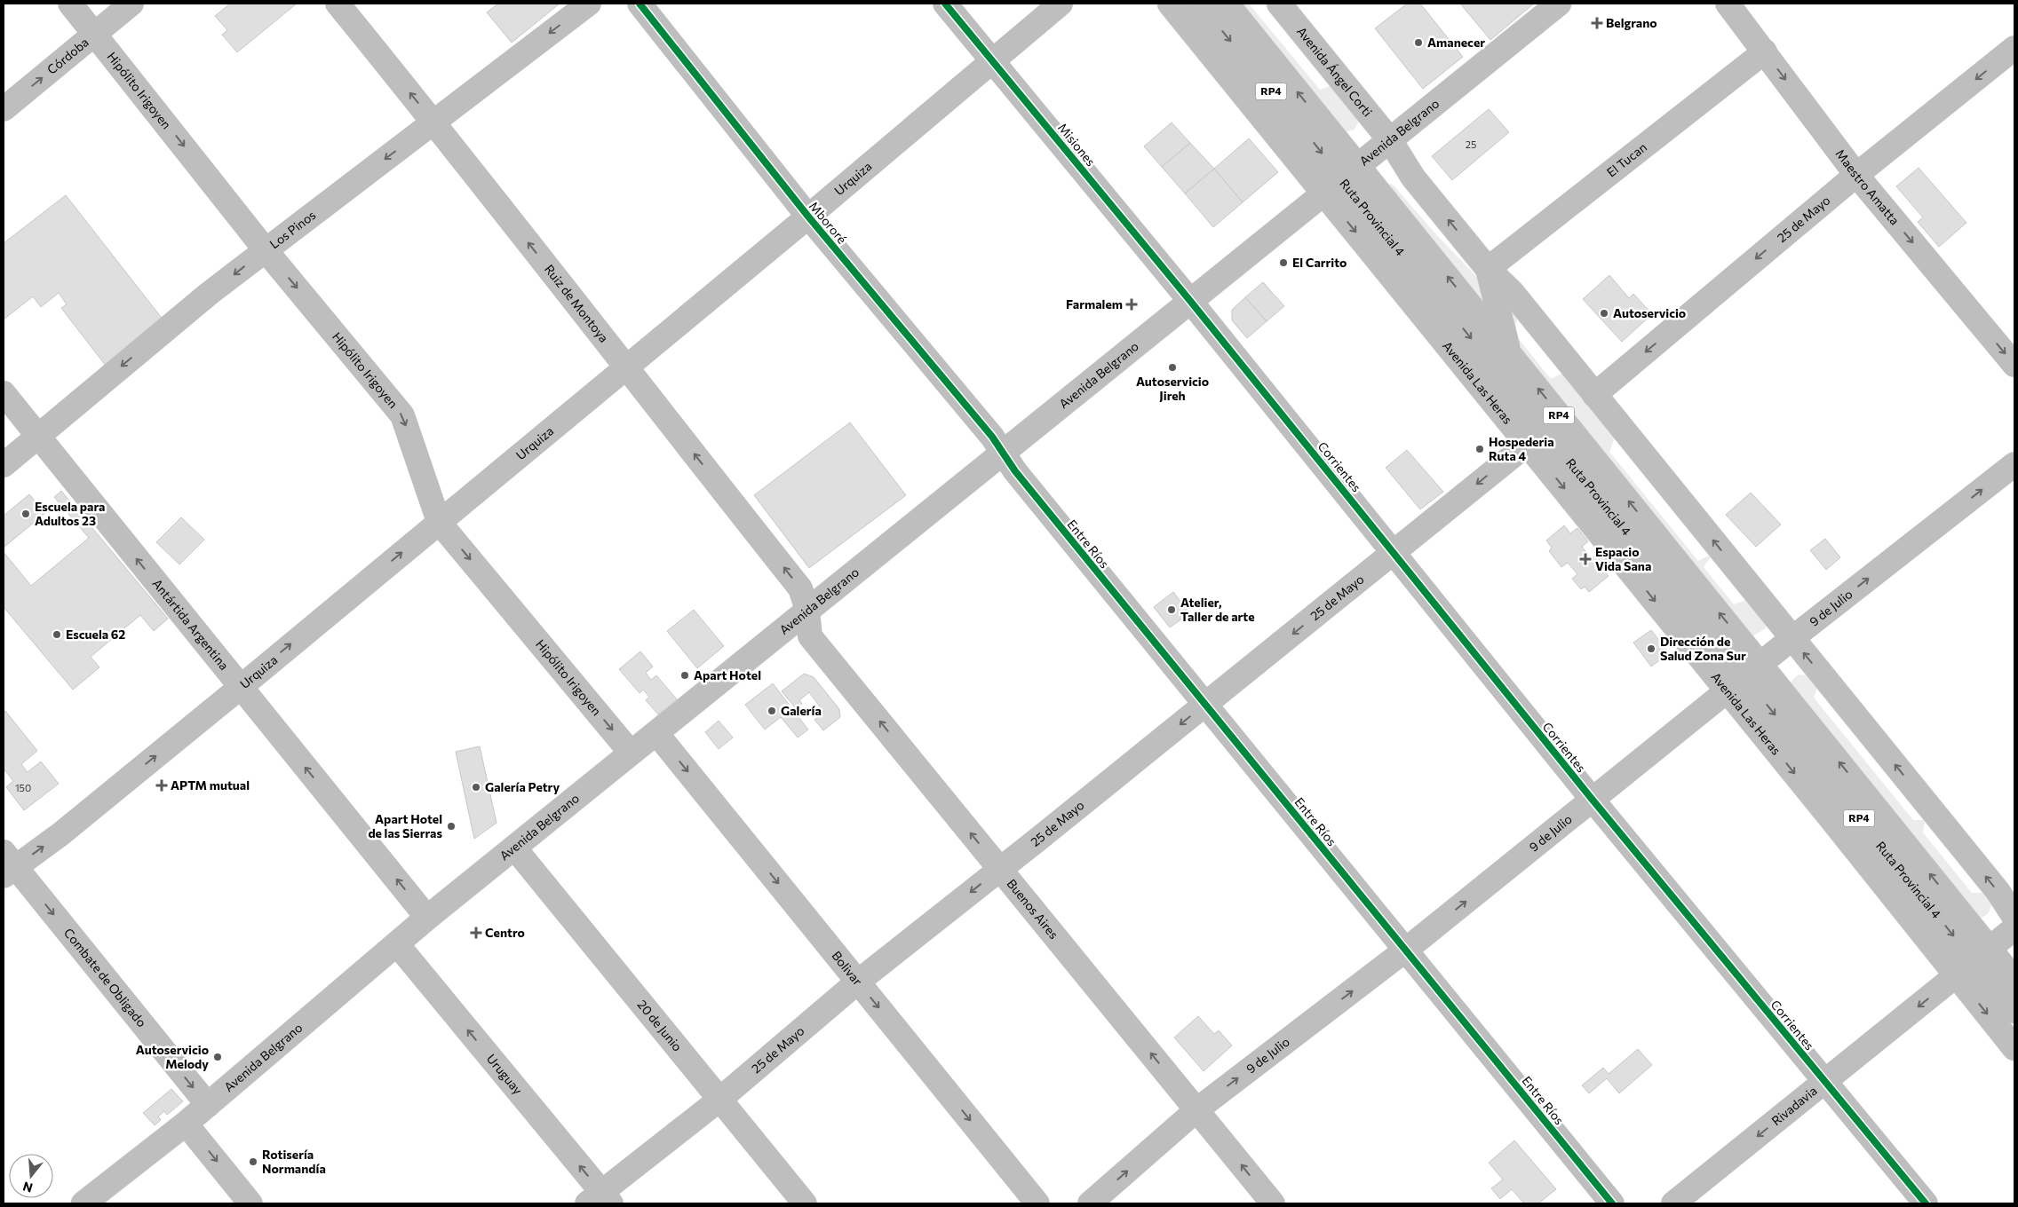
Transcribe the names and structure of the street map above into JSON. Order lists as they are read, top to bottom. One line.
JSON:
{"streets":{"street":["Córdoba","Avenida Ángel Corti","Hipólito Irigoyen","RP4","Avenida Belgrano","Misiones","El Tucan","Urquiza","Maestro Amatta","Ruta Provincial 4","25 de Mayo","Mbororé","Los Pinos","Ruiz de Montoya","Avenida Las Heras","Corrientes","Entre Ríos","9 de Julio","Antártida Argentina","Buenos Aires","Bolivar","Combate de Obligado","20 de Junio","Uruguay","Rivadavia"]},"crossings":[["Córdoba","Hipólito Irigoyen"],["Avenida Ángel Corti","Avenida Belgrano"],["Hipólito Irigoyen","Avenida Belgrano"],["Hipólito Irigoyen","Urquiza"],["Hipólito Irigoyen","Los Pinos"],["Avenida Belgrano","Misiones"],["Avenida Belgrano","Ruta Provincial 4"],["Avenida Belgrano","Mbororé"],["Avenida Belgrano","Ruiz de Montoya"],["Avenida Belgrano","Avenida Las Heras"],["Avenida Belgrano","Corrientes"],["Avenida Belgrano","Entre Ríos"],["Avenida Belgrano","Antártida Argentina"],["Avenida Belgrano","Buenos Aires"],["Avenida Belgrano","Bolivar"],["Avenida Belgrano","Combate de Obligado"],["Avenida Belgrano","20 de Junio"],["Avenida Belgrano","Uruguay"],["Misiones","Urquiza"],["Misiones","Corrientes"],["El Tucan","Maestro Amatta"],["Urquiza","Mbororé"],["Urquiza","Ruiz de Montoya"],["Urquiza","Antártida Argentina"],["Urquiza","Combate de Obligado"],["Maestro Amatta","25 de Mayo"],["Ruta Provincial 4","Avenida Las Heras"],["Ruta Provincial 4","9 de Julio"],["Ruta Provincial 4","Rivadavia"],["25 de Mayo","Avenida Las Heras"],["25 de Mayo","Corrientes"],["25 de Mayo","Entre Ríos"],["25 de Mayo","Buenos Aires"],["25 de Mayo","Bolivar"],["25 de Mayo","20 de Junio"],["25 de Mayo","Uruguay"],["Mbororé","Entre Ríos"],["Los Pinos","Ruiz de Montoya"],["Los Pinos","Antártida Argentina"],["Ruiz de Montoya","Buenos Aires"],["Avenida Las Heras","9 de Julio"],["Avenida Las Heras","Rivadavia"],["Corrientes","9 de Julio"],["Corrientes","Rivadavia"],["Entre Ríos","9 de Julio"],["9 de Julio","Buenos Aires"]],"one_way":["Córdoba","Hipólito Irigoyen","Urquiza","Maestro Amatta","25 de Mayo","Los Pinos","Ruiz de Montoya","9 de Julio","Antártida Argentina","Buenos Aires","Bolivar","Combate de Obligado","Uruguay","Rivadavia"],"places":{"health":["Belgrano","Farmalem","Espacio Vida Sana","APTM mutual","Centro"],"other":["Amanecer","El Carrito","Autoservicio","Autoservicio Jireh","Hospederia Ruta 4","Escuela para Adultos 23","Atelier, Taller de arte","Escuela 62","Dirección de Salud Zona Sur","Apart Hotel","Galería","Galería Petry","Apart Hotel de las Sierras","Autoservicio Melody","Rotisería Normandía"]},"house_numbers":["25","150"],"north":"bottom"}
